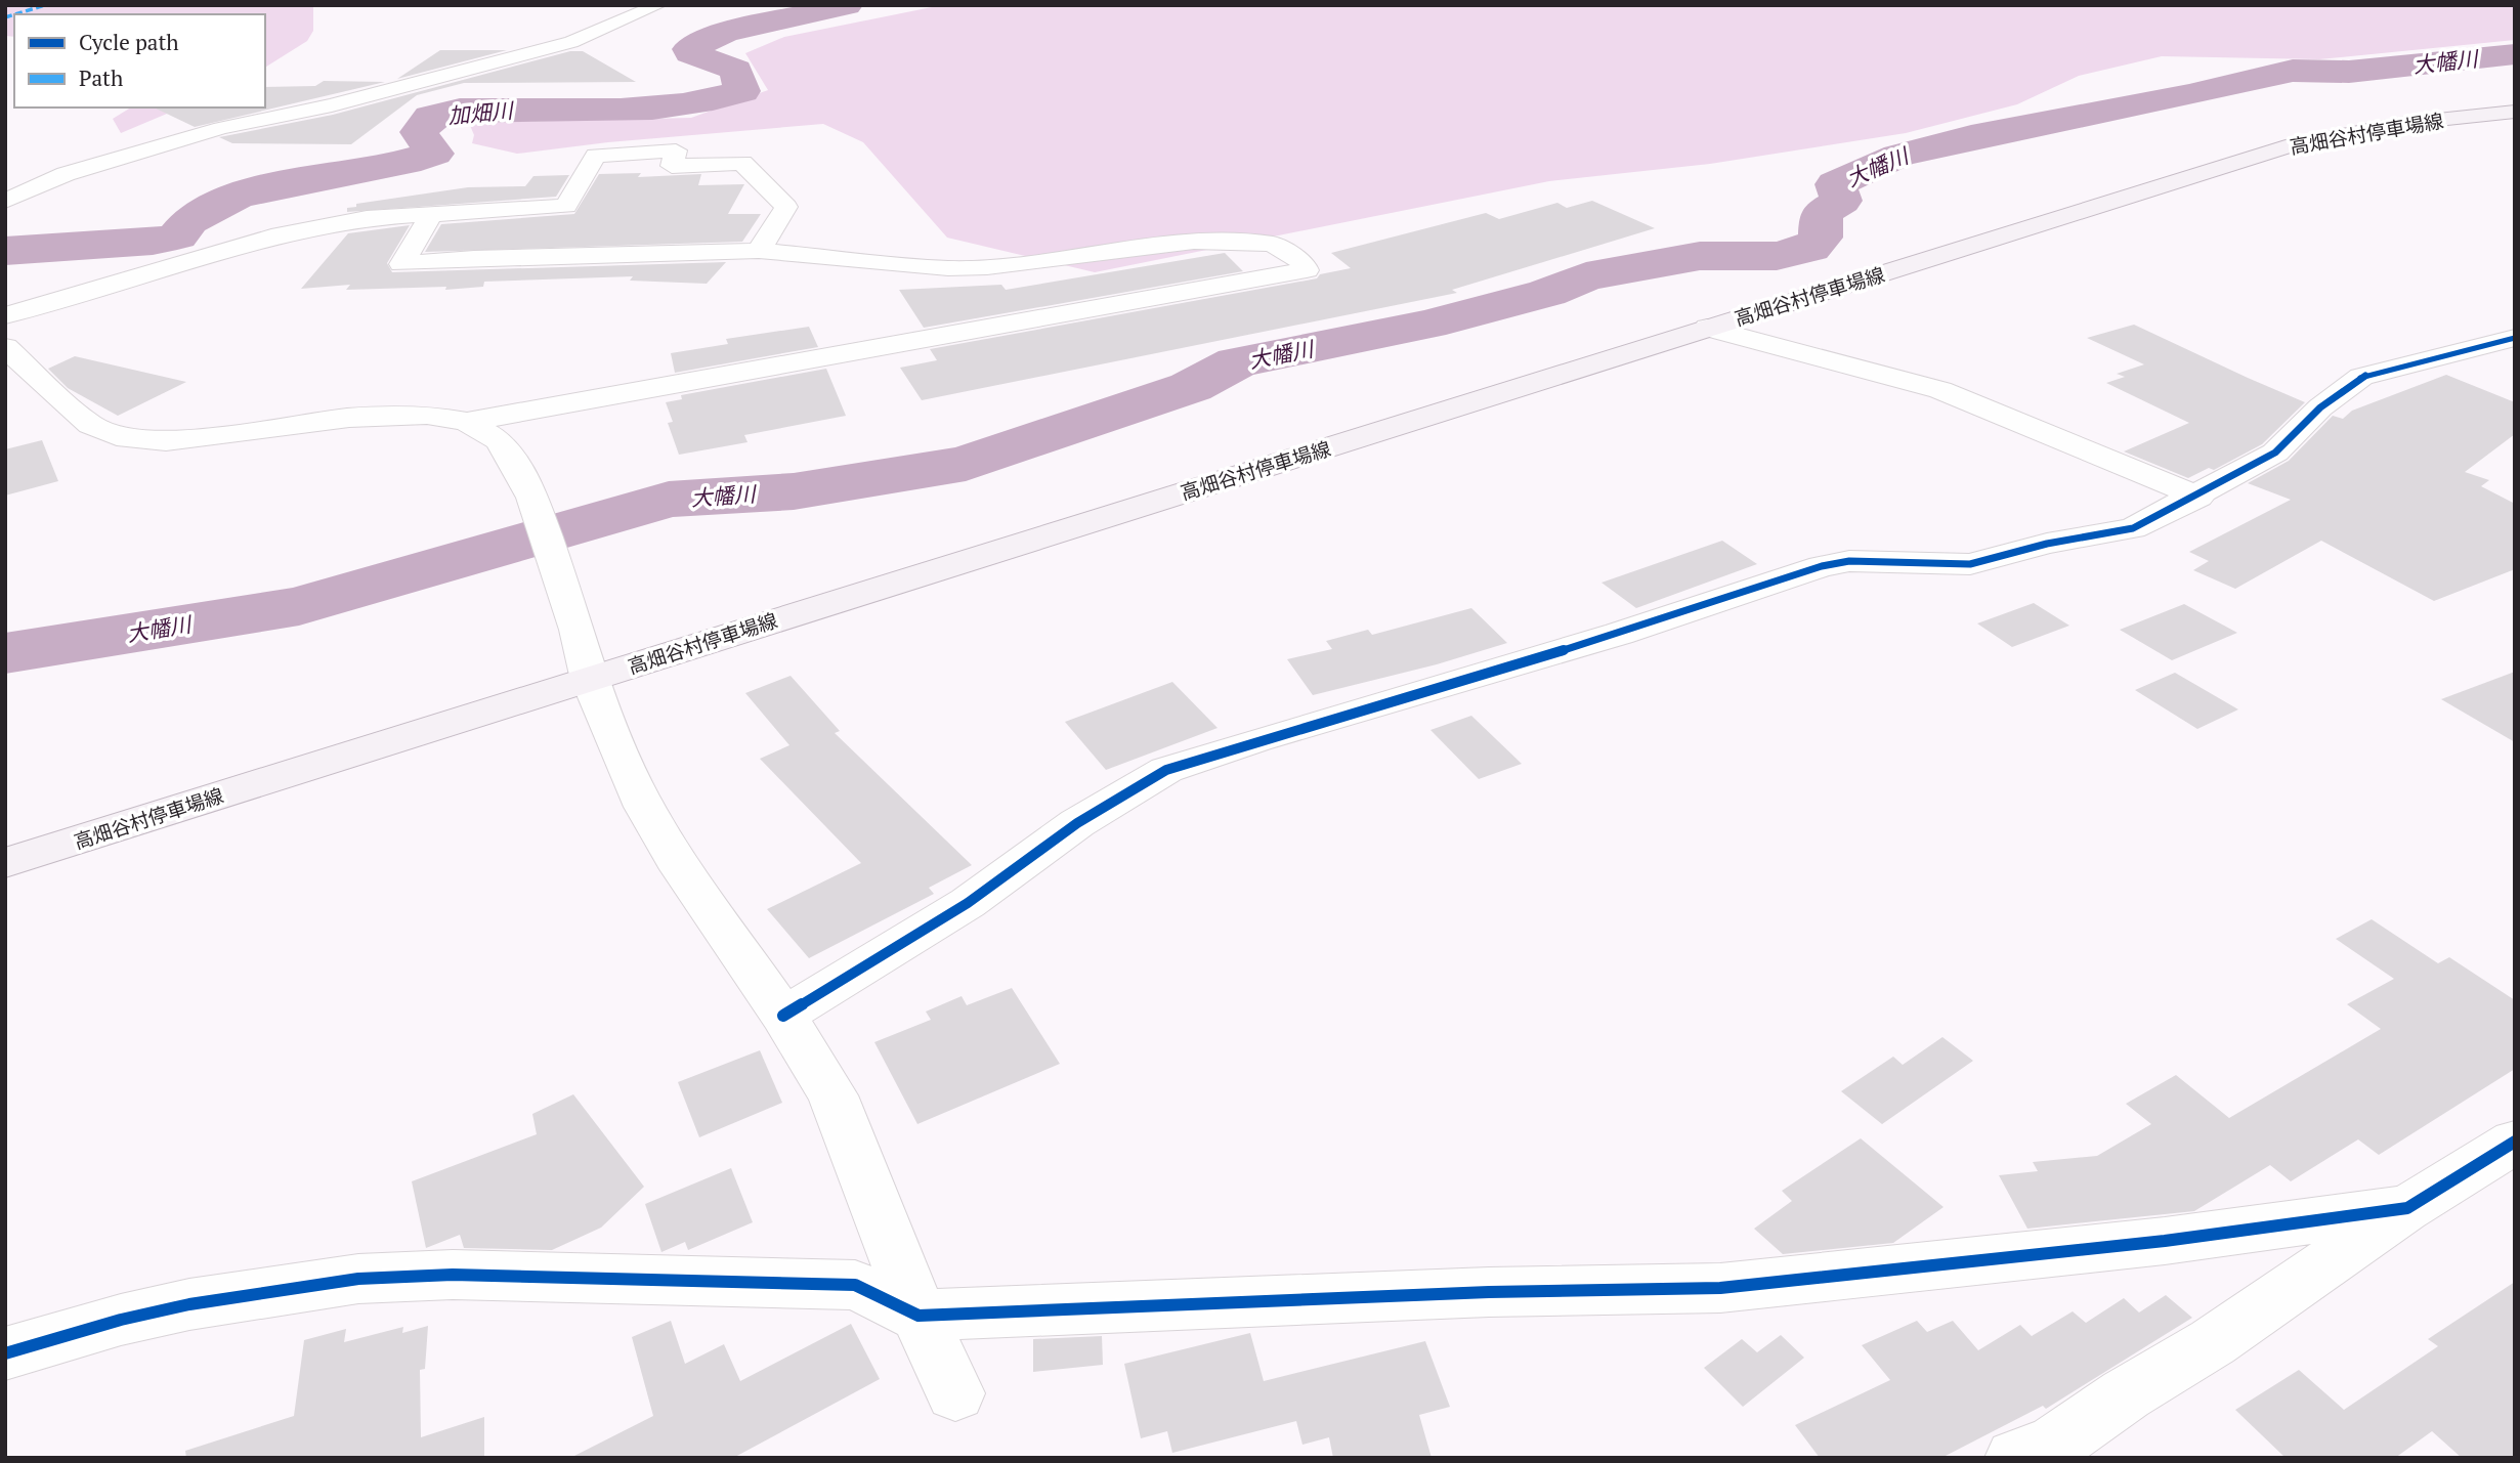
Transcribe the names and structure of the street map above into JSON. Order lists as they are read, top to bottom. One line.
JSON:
{"streets":{"main road":["高畑谷村停車場線"]},"water":["大幡川","加畑川"],"legend":["Cycle path","Path"]}
